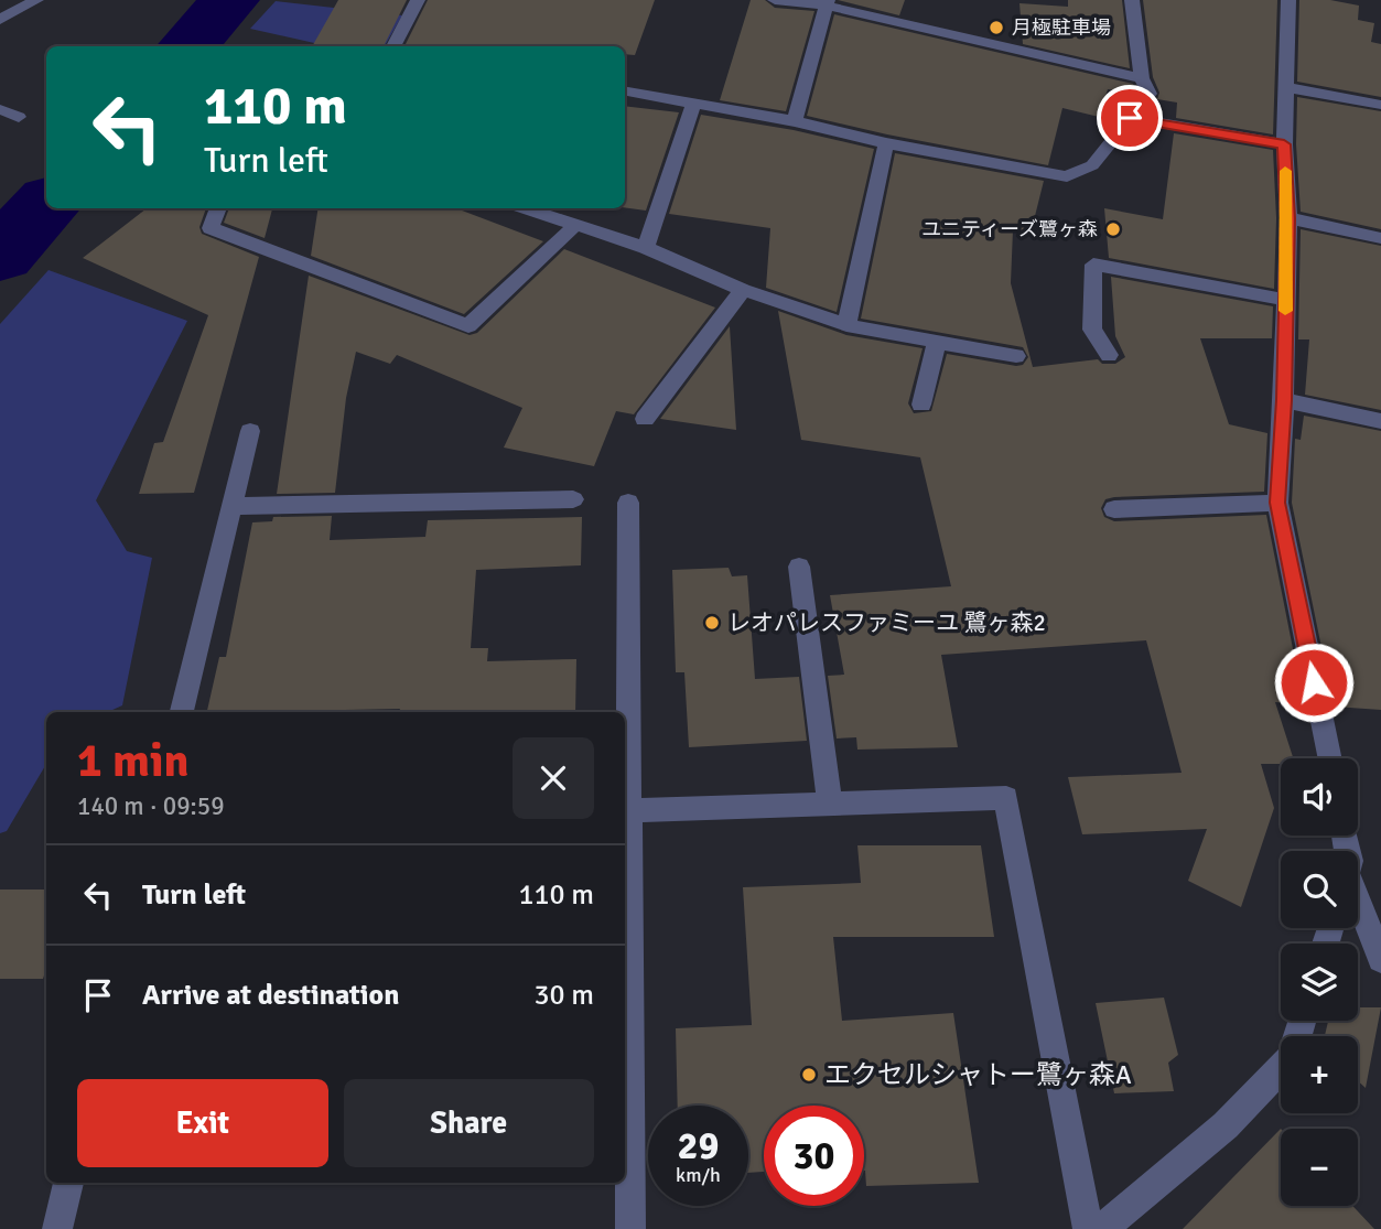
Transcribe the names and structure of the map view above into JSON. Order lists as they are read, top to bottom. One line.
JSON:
{"places":["月極駐車場","ユニティーズ鷺ヶ森","レオパレスファミーユ 鷺ヶ森2","エクセルシャトー鷺ヶ森A"],"page":{"turn":["110 m","Turn left"],"heading":["1 min","140 m · 09:59"],"map_buttons":["+","−"],"list":[{"name":"Turn left","value":"110 m"},{"name":"Arrive at destination","value":"30 m"}],"buttons":["Exit","Share"],"speed":"29 km/h","limit":"30"}}
